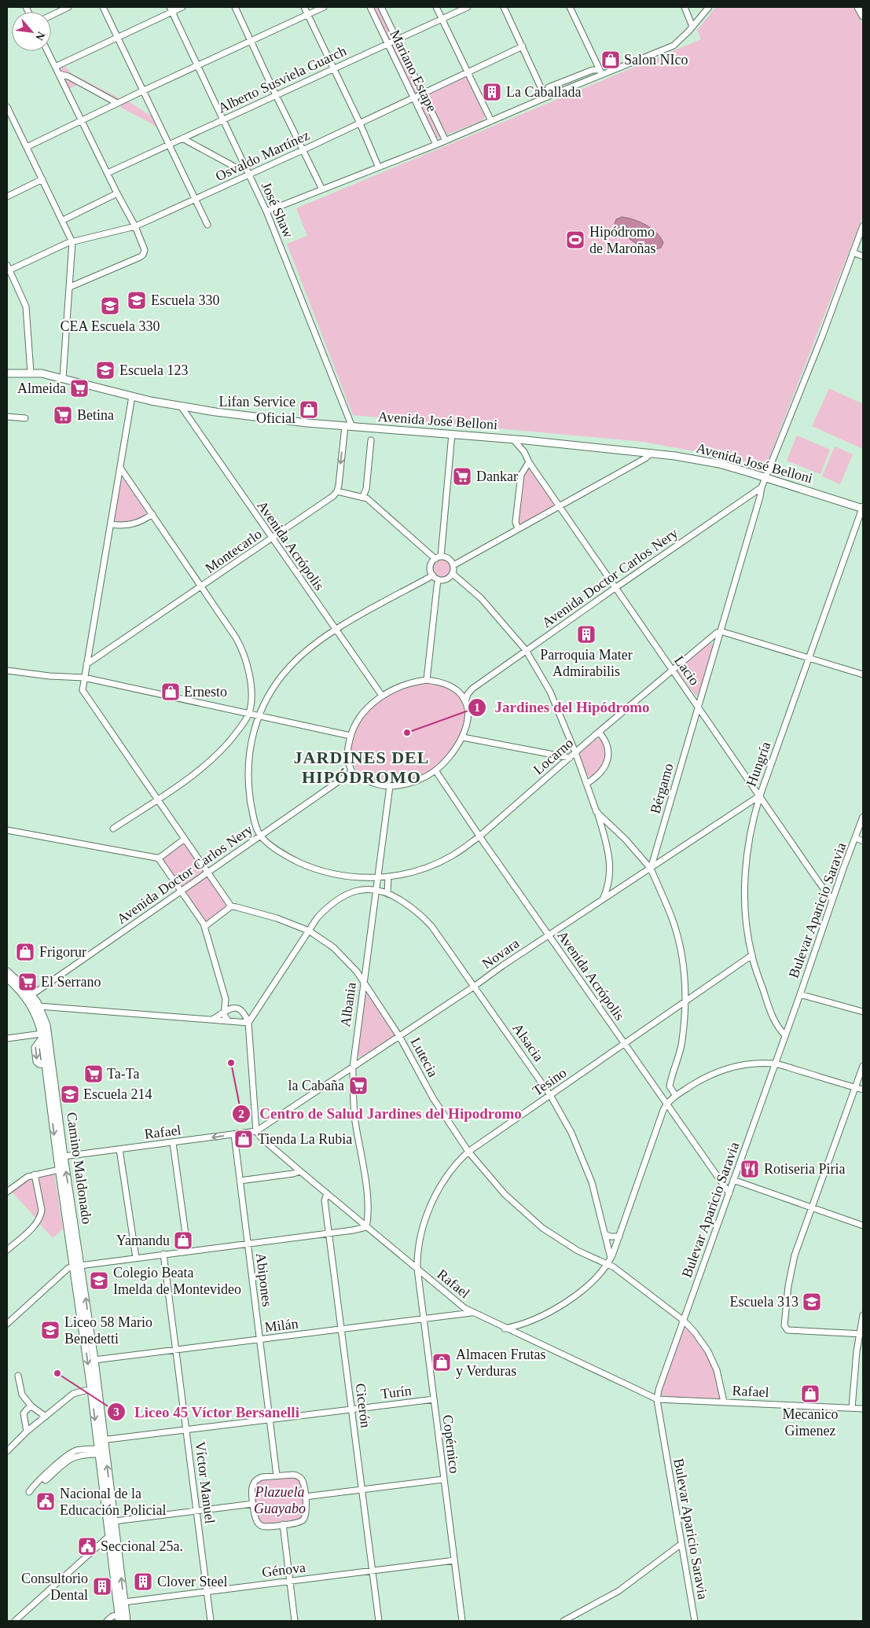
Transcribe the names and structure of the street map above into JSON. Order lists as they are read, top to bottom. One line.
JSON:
{"streets":{"main road":["Avenida José Belloni","Camino Maldonado"],"street":["Mariano Estape","Alberto Susviela Guarch","Osvaldo Martínez","José Shaw","Avenida Acrópolis","Montecarlo","Avenida Doctor Carlos Nery","Lacio","Locarno","Hungría","Bérgamo","Bulevar Aparicio Saravia","Novara","Albania","Alsacia","Lutecia","Tesino","Rafael","Abipones","Milán","Turín","Cicerón","Copérnico","Víctor Manuel","Génova"]},"crossings":[["Mariano Estape","Alberto Susviela Guarch"],["Mariano Estape","Osvaldo Martínez"],["Alberto Susviela Guarch","José Shaw"],["Osvaldo Martínez","José Shaw"],["José Shaw","Avenida José Belloni"],["Avenida José Belloni","Avenida Acrópolis"],["Avenida José Belloni","Lacio"],["Avenida José Belloni","Hungría"],["Avenida José Belloni","Bérgamo"],["Avenida Acrópolis","Montecarlo"],["Avenida Acrópolis","Avenida Doctor Carlos Nery"],["Avenida Acrópolis","Locarno"],["Avenida Acrópolis","Bulevar Aparicio Saravia"],["Avenida Acrópolis","Novara"],["Avenida Acrópolis","Albania"],["Avenida Acrópolis","Tesino"],["Avenida Doctor Carlos Nery","Lacio"],["Avenida Doctor Carlos Nery","Bérgamo"],["Avenida Doctor Carlos Nery","Albania"],["Avenida Doctor Carlos Nery","Camino Maldonado"],["Lacio","Locarno"],["Lacio","Hungría"],["Lacio","Bérgamo"],["Lacio","Bulevar Aparicio Saravia"],["Lacio","Novara"],["Locarno","Bérgamo"],["Locarno","Albania"],["Hungría","Bulevar Aparicio Saravia"],["Hungría","Novara"],["Hungría","Tesino"],["Bérgamo","Novara"],["Bulevar Aparicio Saravia","Rafael"],["Novara","Albania"],["Novara","Alsacia"],["Novara","Lutecia"],["Novara","Rafael"],["Albania","Alsacia"],["Albania","Lutecia"],["Albania","Rafael"],["Alsacia","Lutecia"],["Alsacia","Tesino"],["Lutecia","Tesino"],["Tesino","Rafael"],["Tesino","Copérnico"],["Rafael","Camino Maldonado"],["Rafael","Abipones"],["Rafael","Milán"],["Rafael","Cicerón"],["Rafael","Copérnico"],["Camino Maldonado","Milán"],["Camino Maldonado","Turín"],["Camino Maldonado","Génova"],["Abipones","Milán"],["Abipones","Turín"],["Milán","Cicerón"],["Milán","Copérnico"],["Milán","Víctor Manuel"],["Turín","Cicerón"],["Turín","Copérnico"],["Turín","Víctor Manuel"],["Cicerón","Génova"],["Copérnico","Génova"],["Víctor Manuel","Génova"]],"districts":["JARDINES DEL HIPÓDROMO"],"parks":["Plazuela Guayabo"],"places":{"shop":["Salon NIco","Lifan Service Oficial","Ernesto","Frigorur","Tienda La Rubia","Yamandu","Almacen Frutas y Verduras","Mecanico Gimenez"],"building":["La Caballada","Parroquia Mater Admirabilis","Clover Steel","Consultorio Dental"],"sports":["Hipódromo de Maroñas"],"school or university":["Escuela 330","CEA Escuela 330","Escuela 123","Escuela 214","Colegio Beata Imelda de Montevideo","Escuela 313","Liceo 58 Mario Benedetti"],"supermarket":["Almeida","Betina","Dankar","El Serrano","Ta-Ta","la Cabaña"],"other":["Jardines del Hipódromo","Centro de Salud Jardines del Hipodromo","Liceo 45 Víctor Bersanelli"],"restaurant":["Rotiseria Piria"],"public building":["Nacional de la Educación Policial","Seccional 25a."]},"north":"bottom right"}
